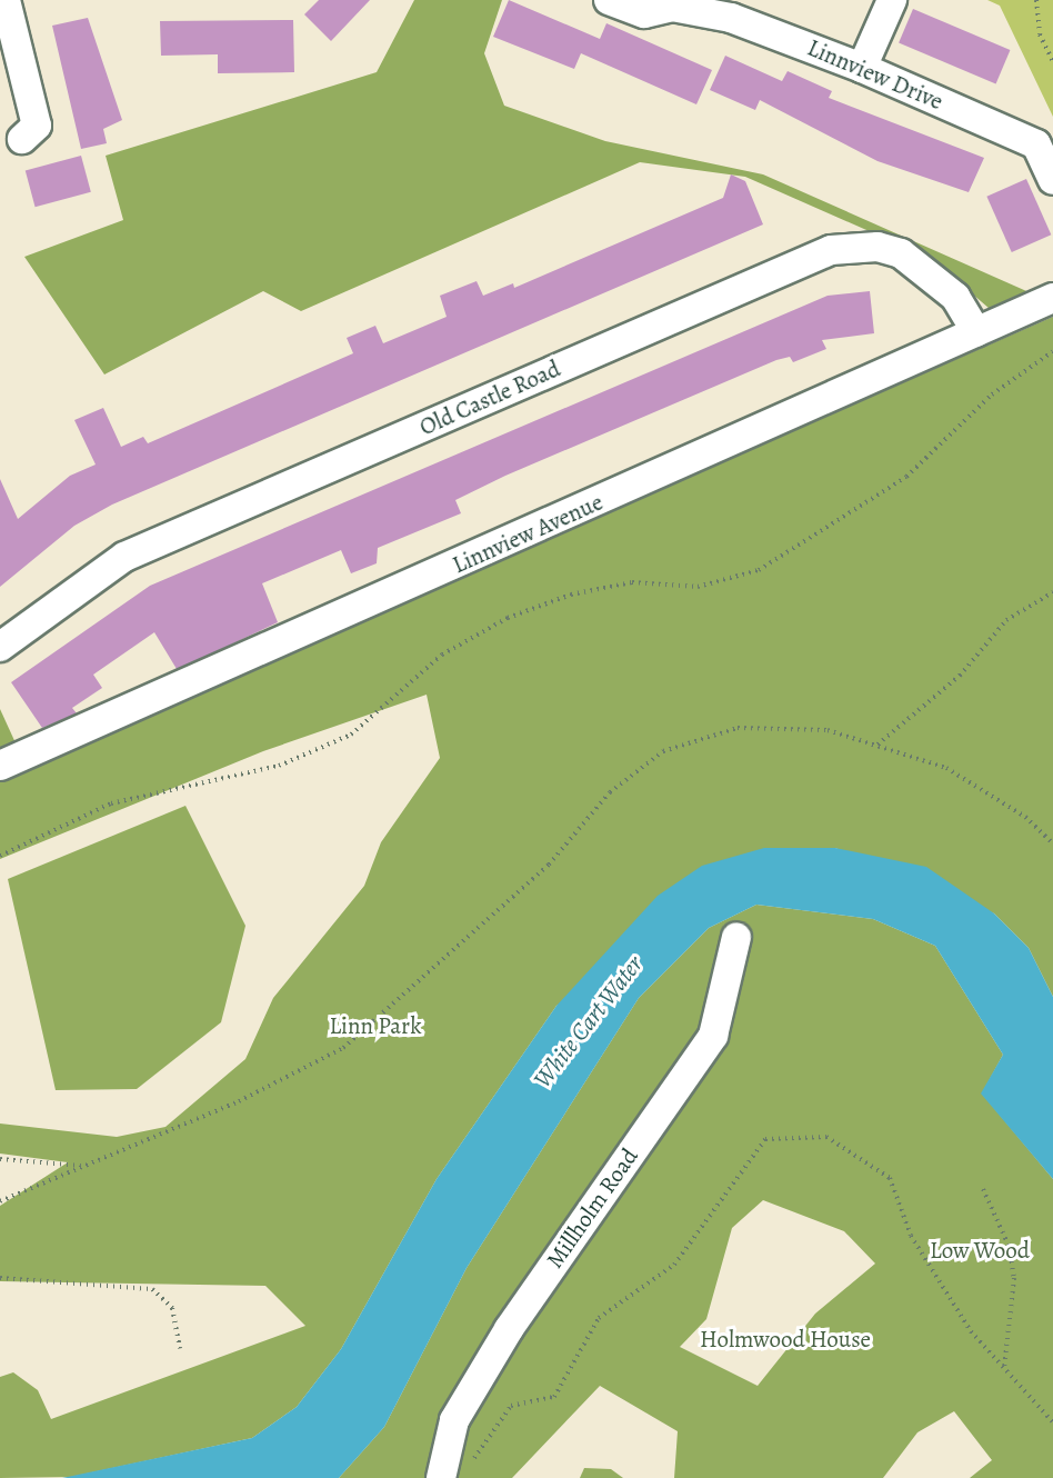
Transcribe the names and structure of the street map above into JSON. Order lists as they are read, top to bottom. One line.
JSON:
{"streets":{"street":["Linnview Drive","Old Castle Road","Linnview Avenue","Millholm Road"]},"crossings":[["Old Castle Road","Linnview Avenue"]],"water":["White Cart Water"],"parks":["Linn Park","Low Wood","Holmwood House"]}
